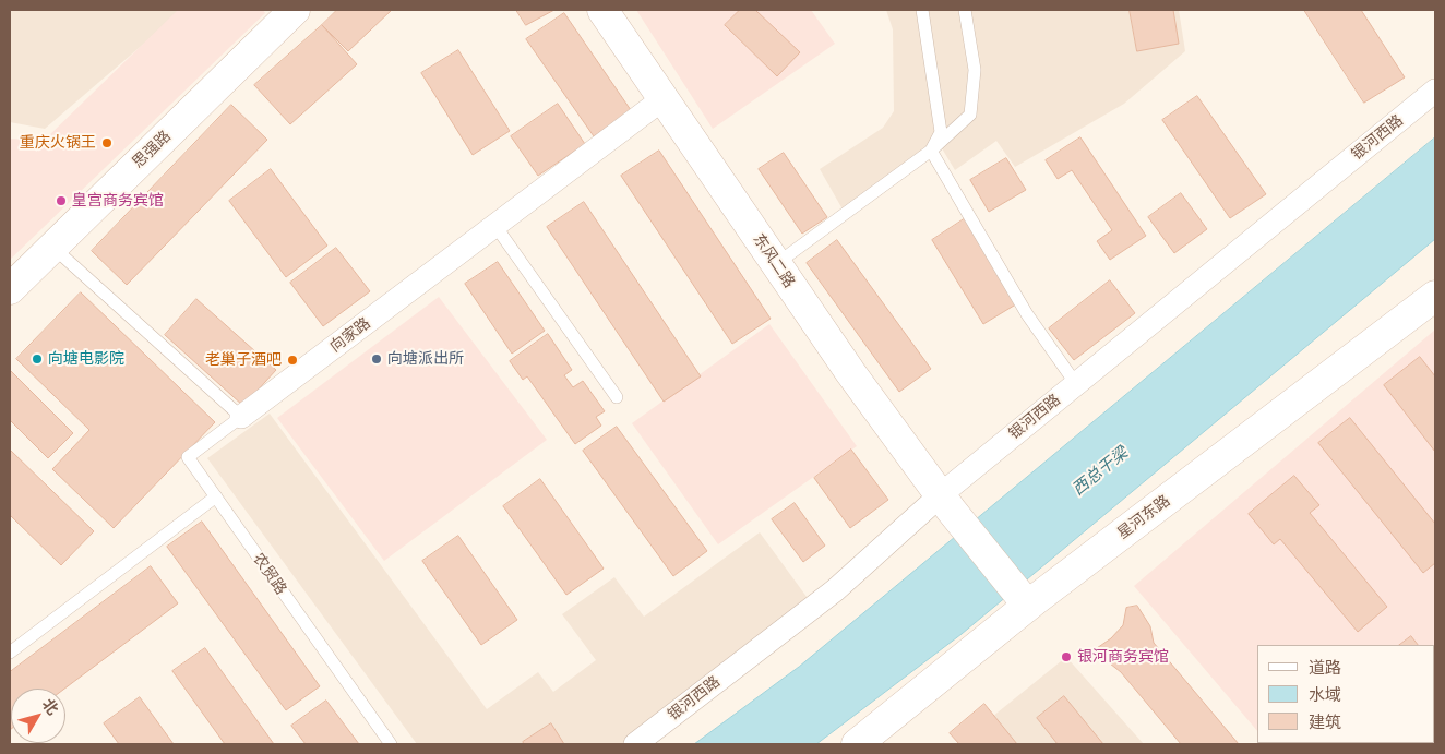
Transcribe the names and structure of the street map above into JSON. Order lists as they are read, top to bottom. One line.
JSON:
{"streets":{"street":["银河西路","思强路","东风二路","向家路","星河东路"],"lane":["农贸路"]},"crossings":[["银河西路","东风二路"],["东风二路","向家路"],["东风二路","星河东路"],["向家路","农贸路"]],"water":["西总干梁"],"places":["重庆火锅王","皇宫商务宾馆","向塘电影院","向塘派出所","老巢子酒吧","银河商务宾馆"],"legend":["道路","水域","建筑"],"north":"top right"}
